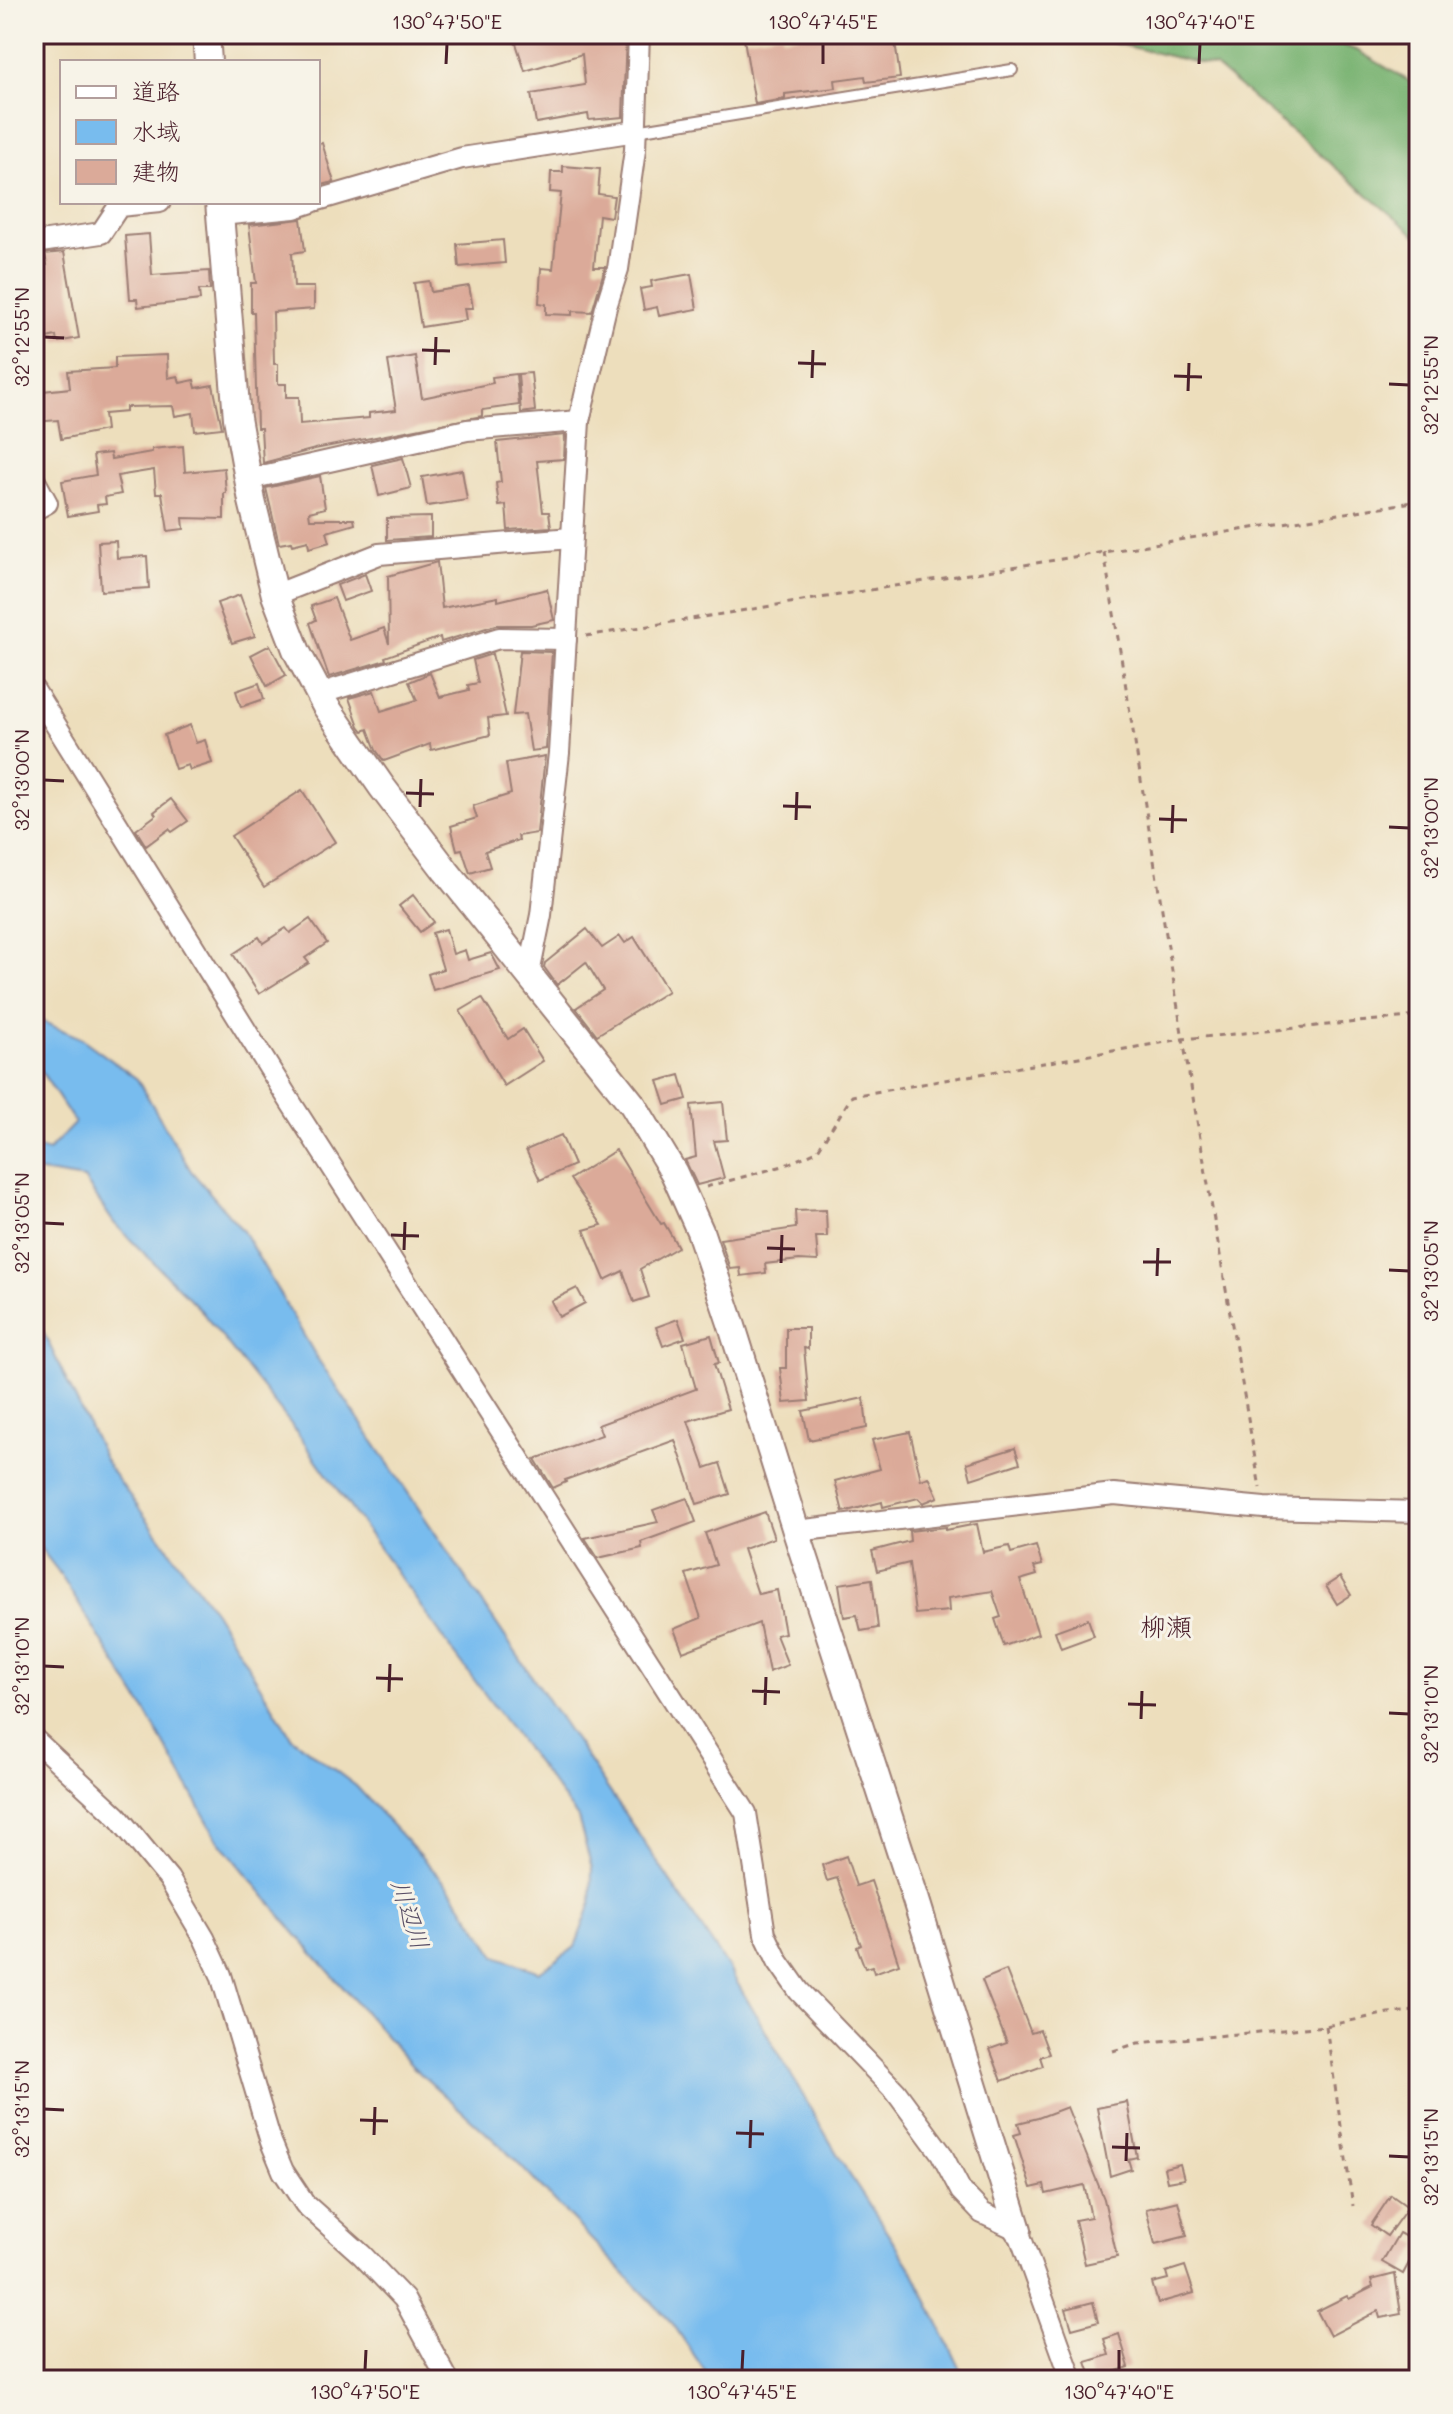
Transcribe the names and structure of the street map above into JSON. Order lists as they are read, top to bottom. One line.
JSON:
{"districts":["柳瀬"],"water":["川辺川"],"legend":["道路","水域","建物"],"coordinates":["130°47'50\"E","130°47'45\"E","130°47'40\"E","32°12'55\"N","32°13'00\"N","32°13'05\"N","32°13'10\"N","32°13'15\"N"]}
